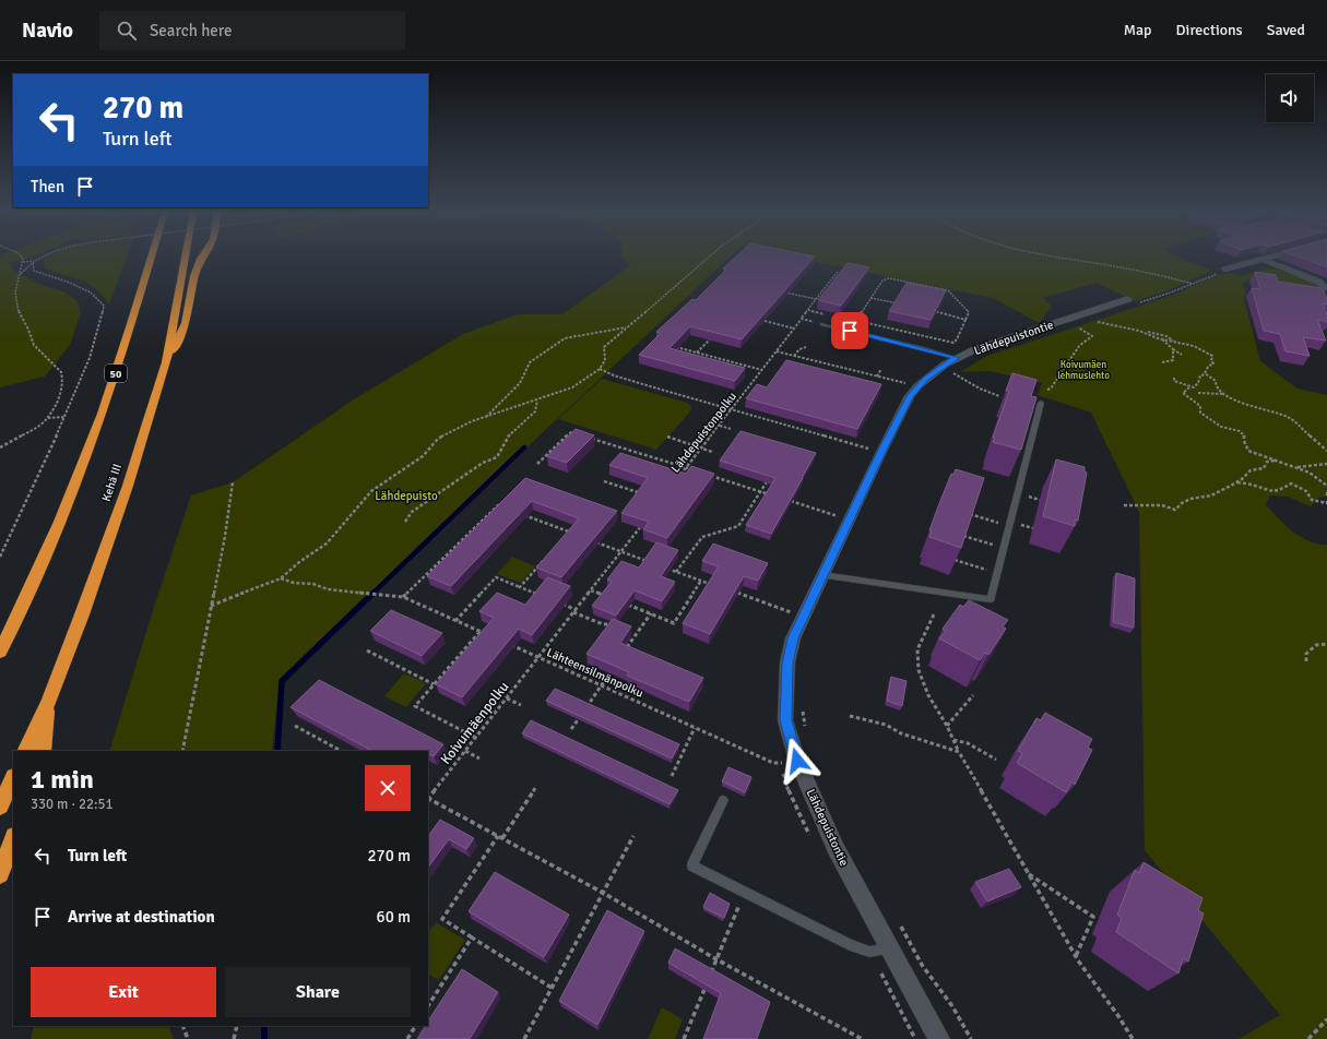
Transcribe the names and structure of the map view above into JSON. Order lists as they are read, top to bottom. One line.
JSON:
{"streets":{"highway":["50","Kehä III"],"street":["Lähdepuistontie"],"path":["Lähdepuistonpolku","Lähteensilmänpolku","Koivumäenpolku"]},"crossings":[["Lähteensilmänpolku","Koivumäenpolku"]],"parks":["Koivumäen lehmuslehto","Lähdepuisto"],"page":{"header":"Navio","search":"Search here","nav":["Map","Directions","Saved"],"turn":["270 m","Turn left"],"then":"Then","heading":["1 min","330 m · 22:51"],"list":[{"name":"Turn left","value":"270 m"},{"name":"Arrive at destination","value":"60 m"}],"buttons":["Exit","Share"]}}
